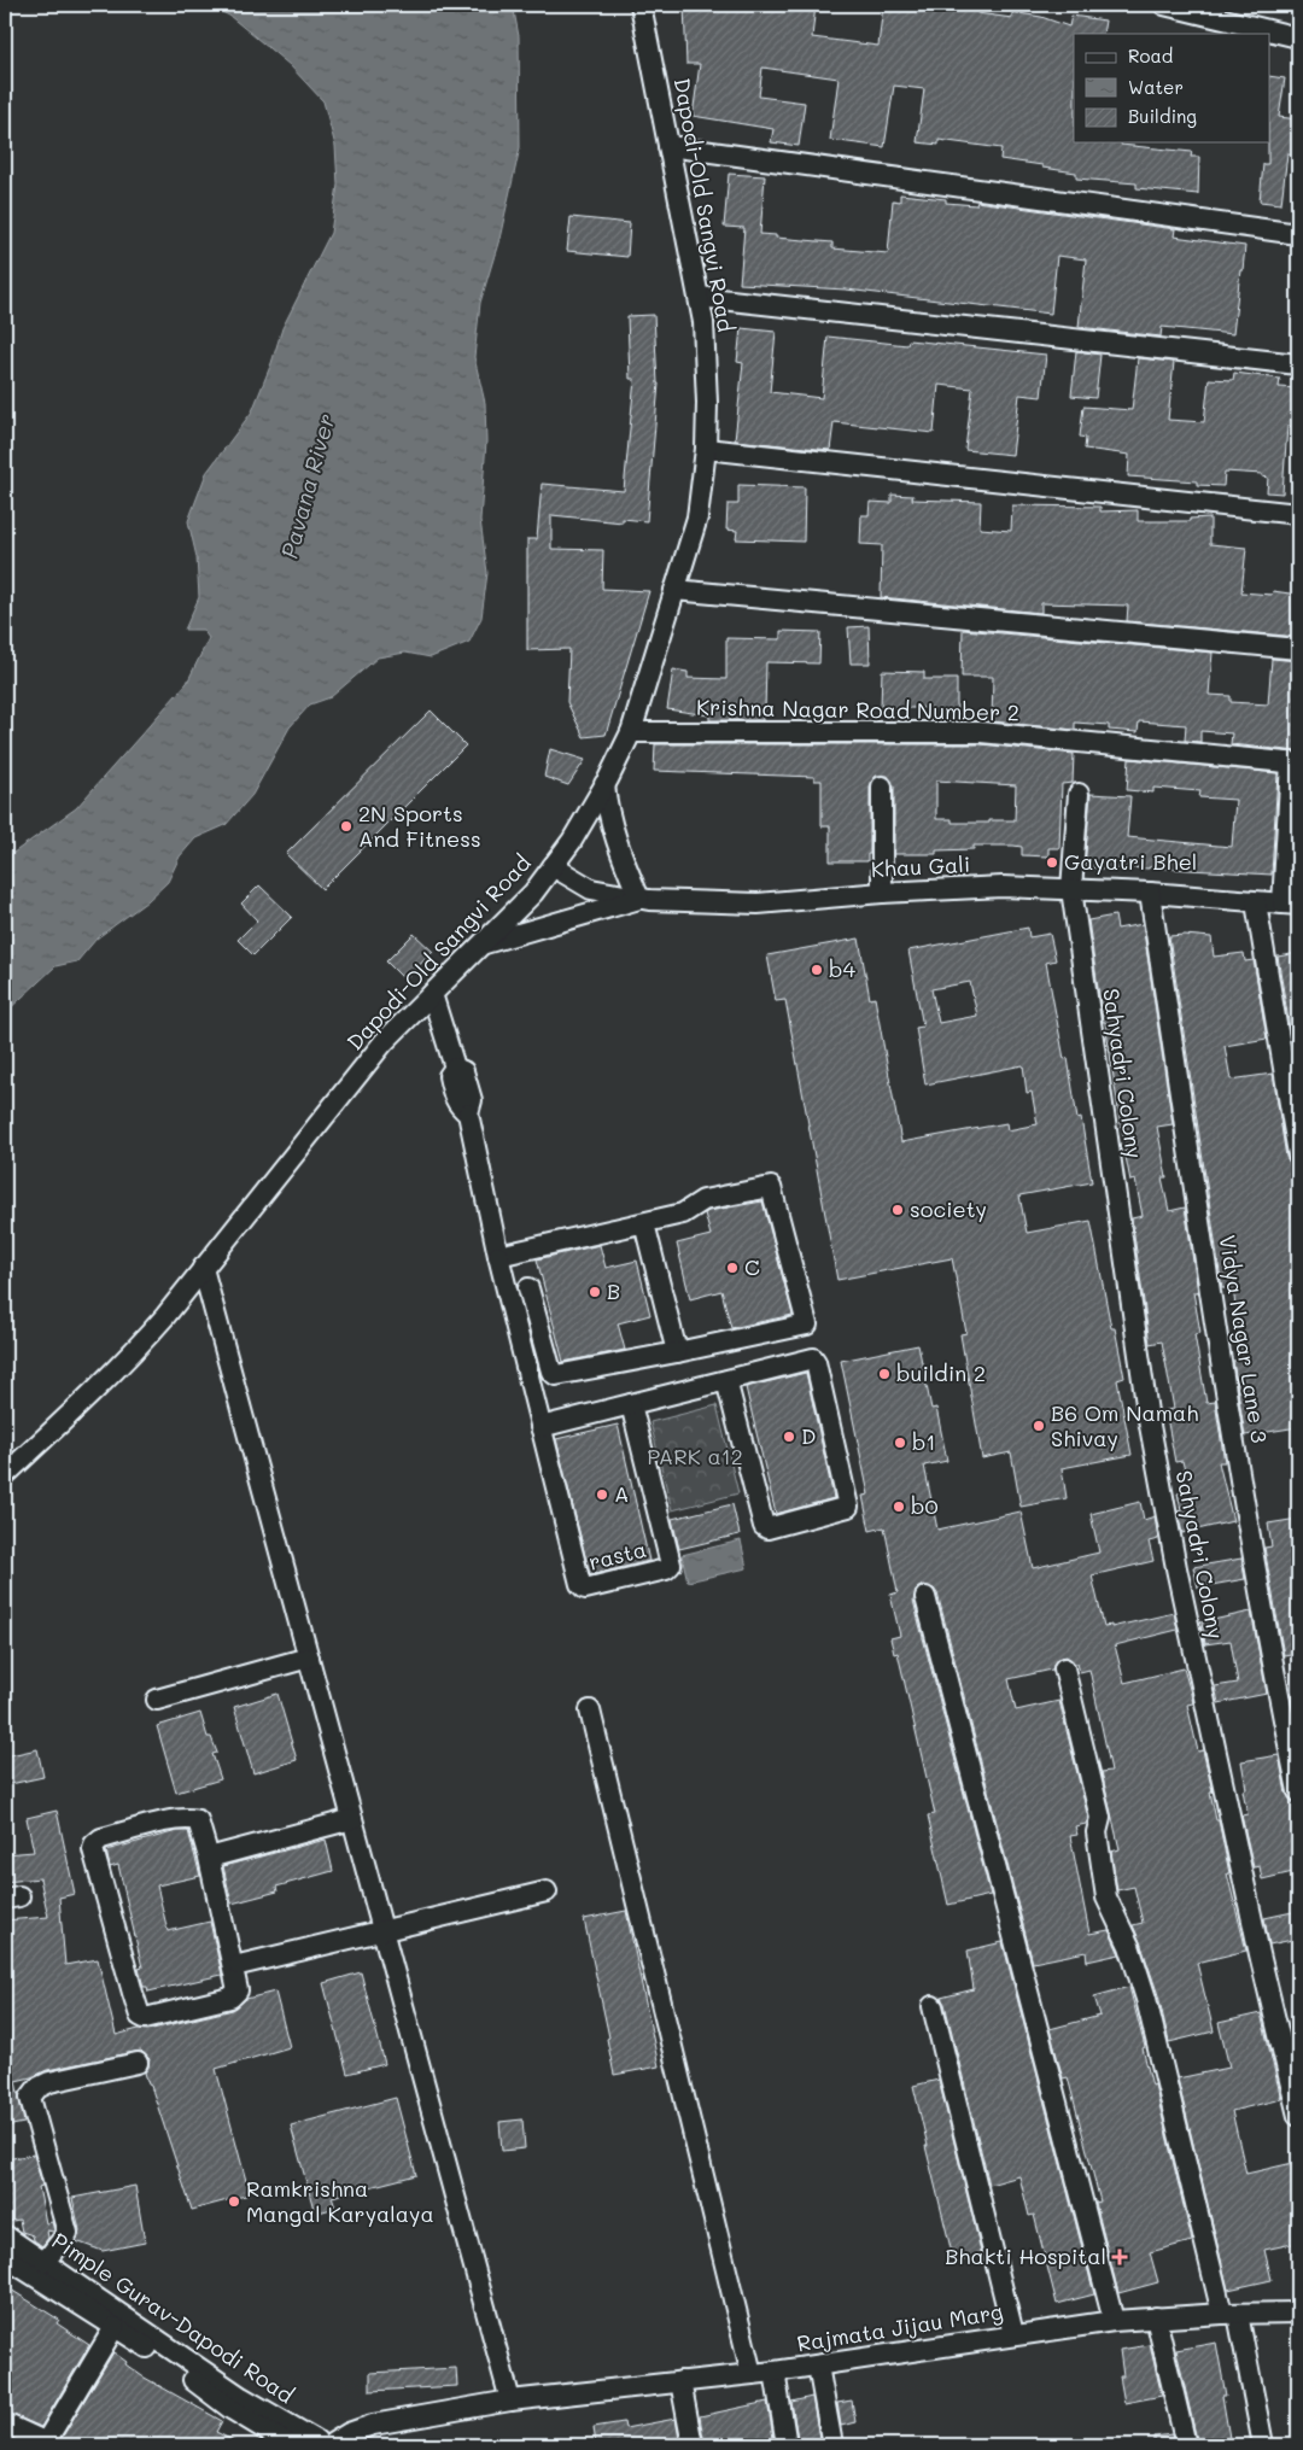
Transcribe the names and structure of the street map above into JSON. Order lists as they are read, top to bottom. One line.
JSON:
{"streets":{"street":["Dapodi-Old Sangvi Road","Krishna Nagar Road Number 2","Khau Gali","Sahyadri Colony","Vidya Nagar Lane 3","rasta","Pimple Gurav-Dapodi Road","Rajmata Jijau Marg"]},"crossings":[["Dapodi-Old Sangvi Road","Krishna Nagar Road Number 2"],["Dapodi-Old Sangvi Road","Khau Gali"],["Dapodi-Old Sangvi Road","rasta"],["Khau Gali","Sahyadri Colony"],["Khau Gali","Vidya Nagar Lane 3"],["Pimple Gurav-Dapodi Road","Rajmata Jijau Marg"]],"water":["Pavana River"],"parks":["PARK a12"],"places":{"other":["2N Sports And Fitness","Gayatri Bhel","b4","society","C","B","buildin 2","B6 Om Namah Shivay","D","b1","A","b0","Ramkrishna Mangal Karyalaya"],"health":["Bhakti Hospital"]},"legend":["Road","Water","Building"]}
